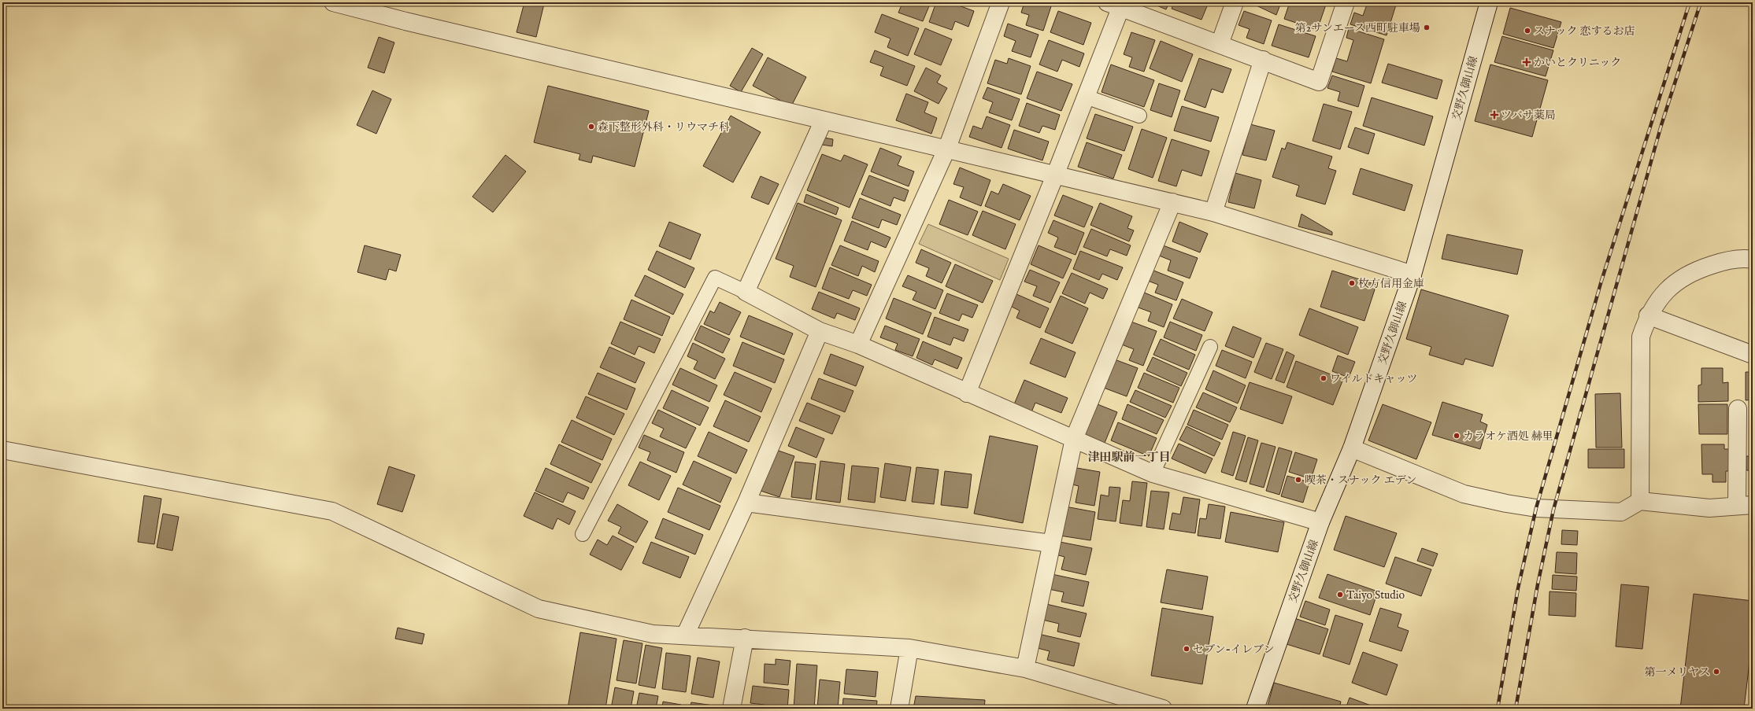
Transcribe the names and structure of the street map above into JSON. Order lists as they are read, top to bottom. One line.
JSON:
{"streets":{"street":["交野久御山線"]},"districts":["津田駅前一丁目"],"places":{"other":["第2サンエース西町駐車場","スナック 恋するお店","森下整形外科・リウマチ科","枚方信用金庫","ワイルドキャッツ","カラオケ酒処 赫里","喫茶・スナック エデン","Taiyo Studio","セブン-イレブン","第一メリヤス"],"health":["かいとクリニック","ツバサ薬局"]}}
